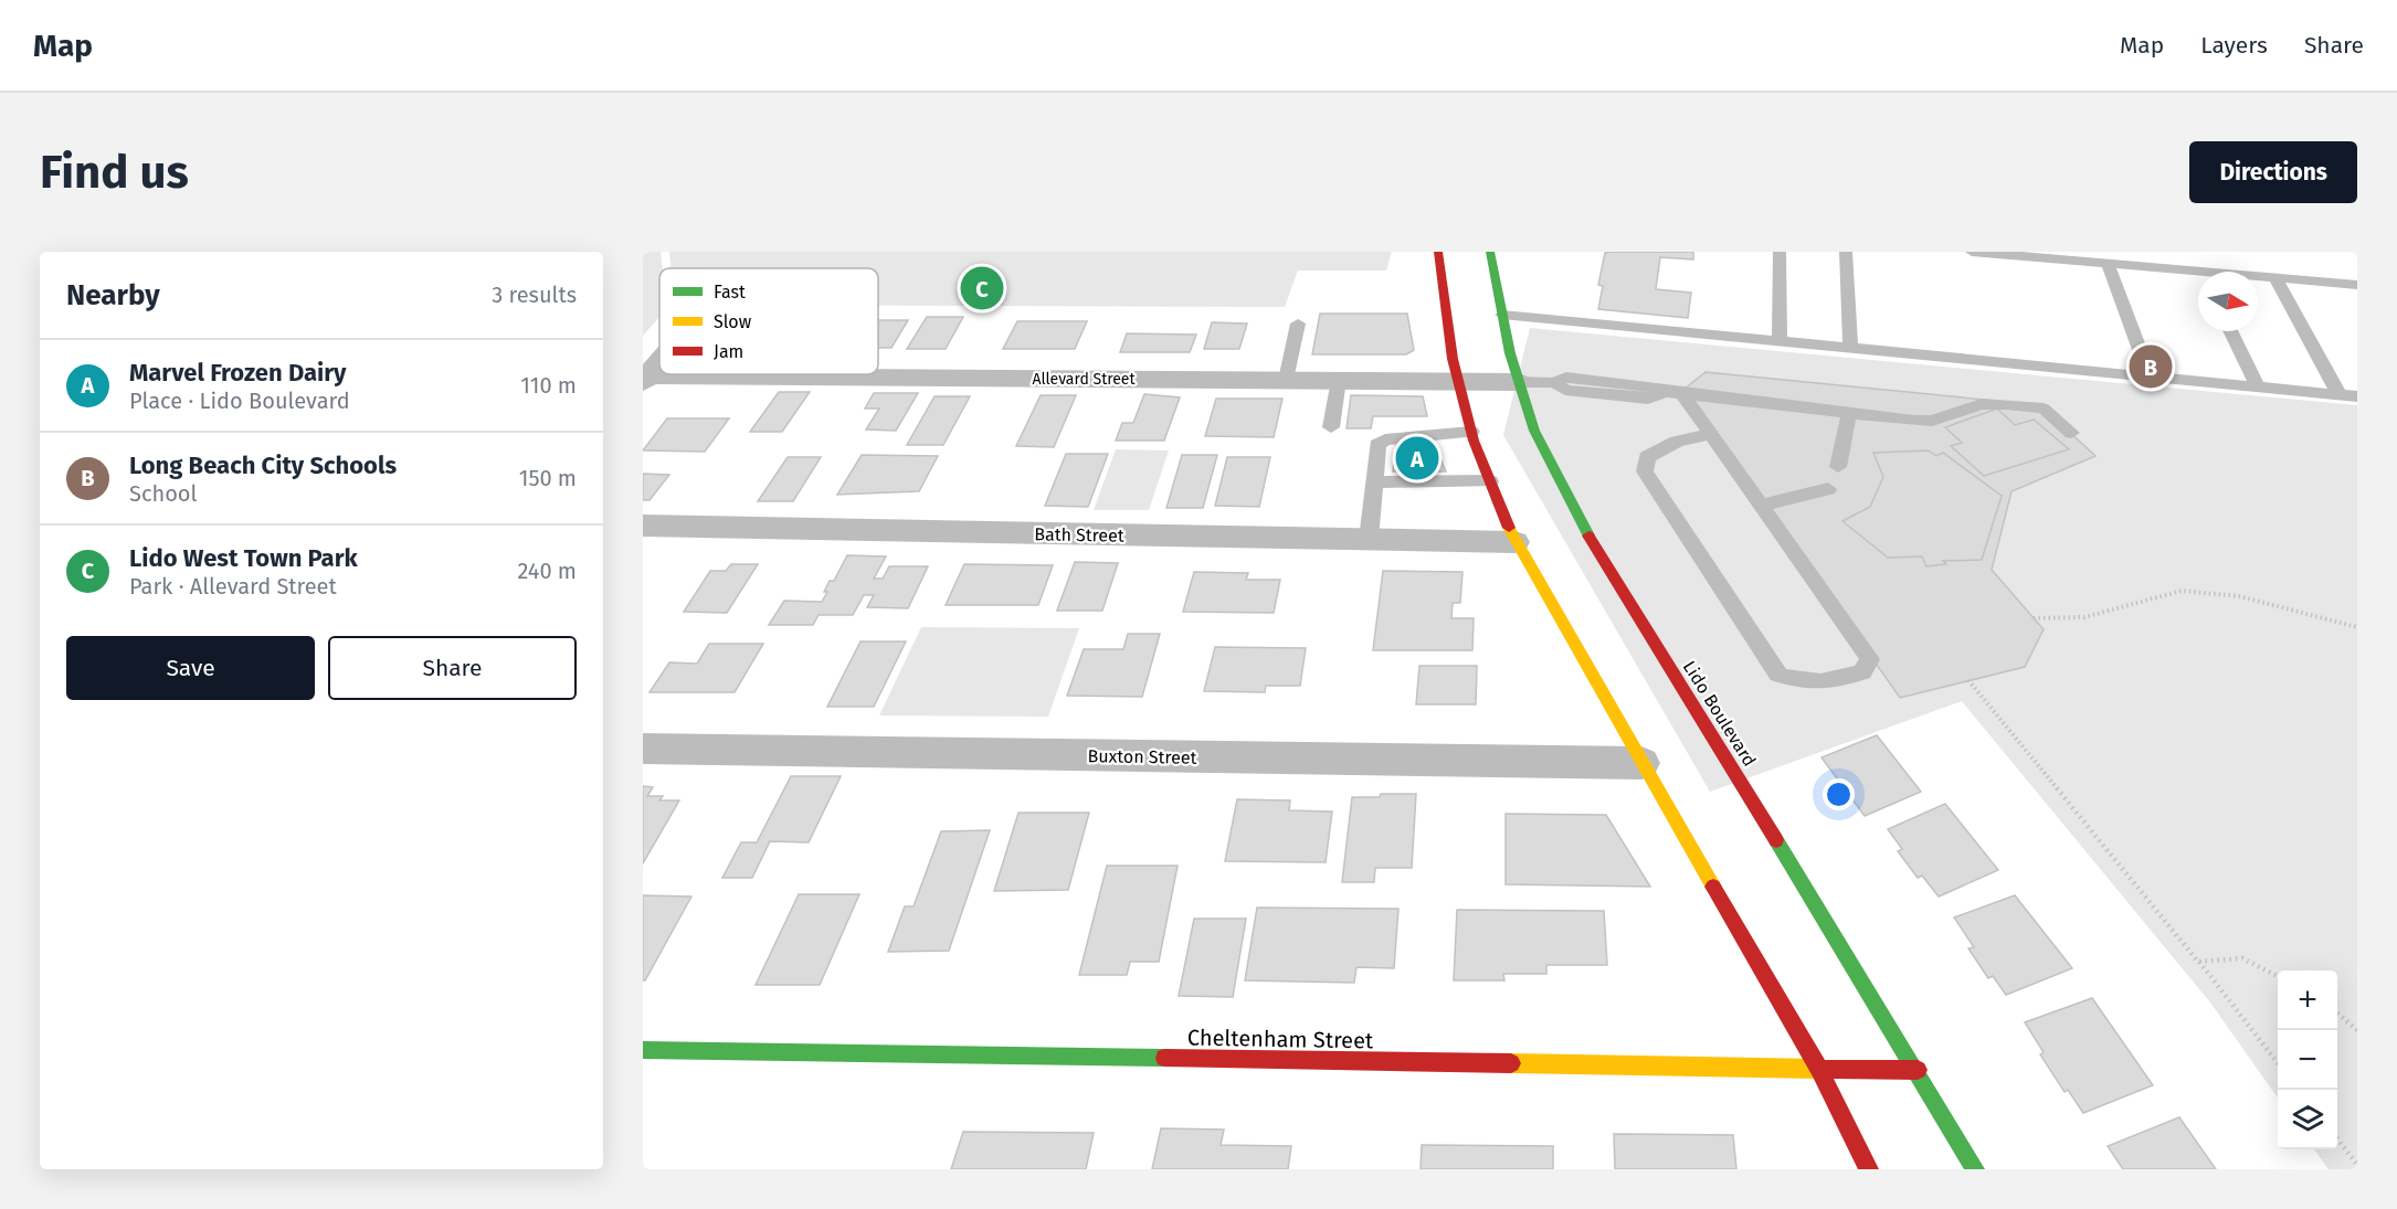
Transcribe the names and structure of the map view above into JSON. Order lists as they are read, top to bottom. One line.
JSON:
{"streets":{"main road":["Lido Boulevard","Cheltenham Street"],"street":["Allevard Street","Bath Street","Buxton Street"]},"crossings":[["Allevard Street","Lido Boulevard"],["Lido Boulevard","Cheltenham Street"]],"legend":["Fast","Slow","Jam"],"north":"right","page":{"header":"Map","nav":["Map","Layers","Share"],"buttons":["Directions",["Save","Share"]],"title":"Find us","heading":["Nearby","3 results"],"pins":["C","B","A"],"list":[{"mark":"A","name":"Marvel Frozen Dairy","note":"Place · Lido Boulevard","value":"110 m"},{"mark":"B","name":"Long Beach City Schools","note":"School","value":"150 m"},{"mark":"C","name":"Lido West Town Park","note":"Park · Allevard Street","value":"240 m"}],"map_buttons":["+","−"]}}
